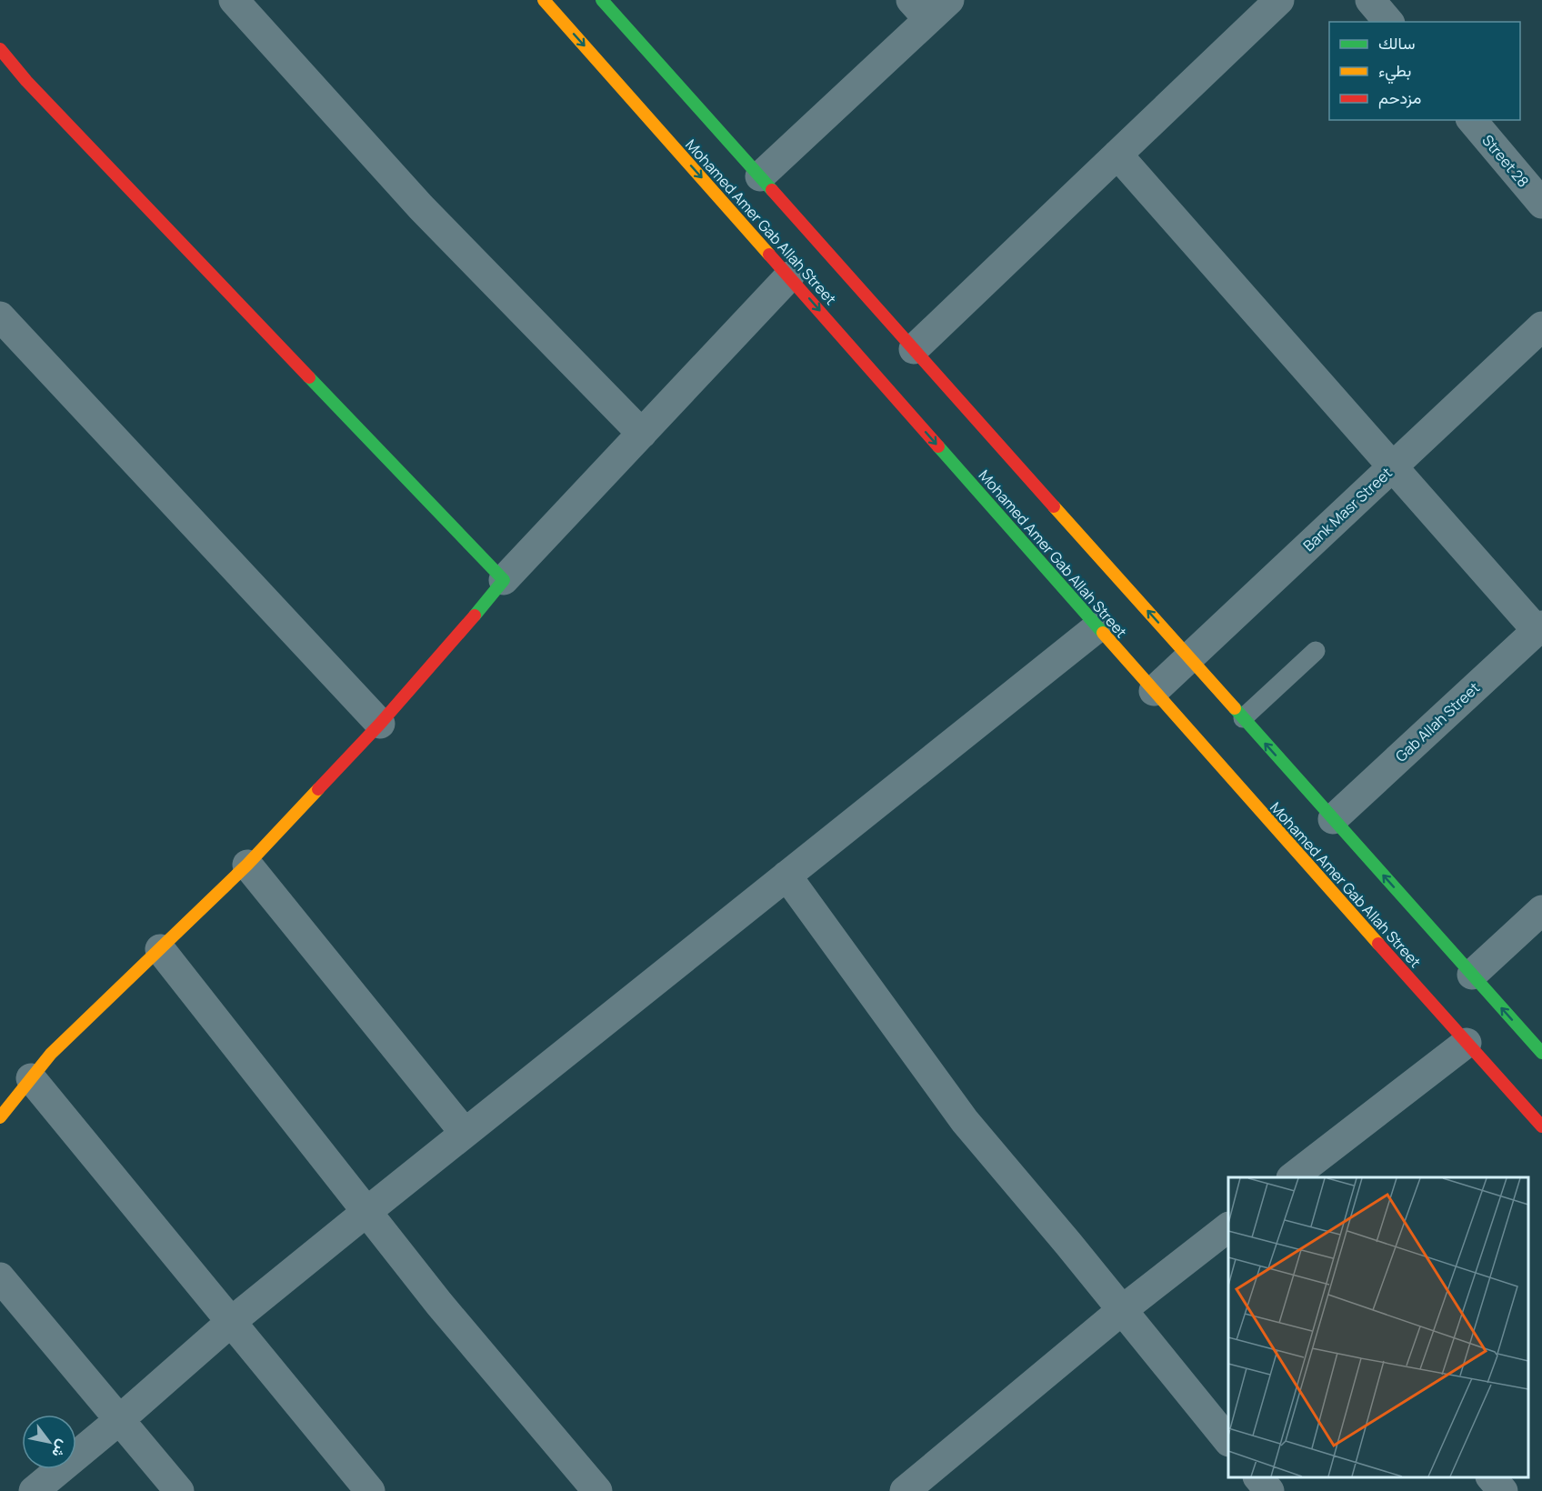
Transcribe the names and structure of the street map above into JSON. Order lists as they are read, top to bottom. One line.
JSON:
{"streets":{"street":["Street 28","Mohamed Amer Gab Allah Street","Bank Masr Street","Gab Allah Street"]},"crossings":[["Mohamed Amer Gab Allah Street","Bank Masr Street"],["Mohamed Amer Gab Allah Street","Gab Allah Street"]],"legend":["سالك","بطيء","مزدحم"],"north":"bottom right"}
